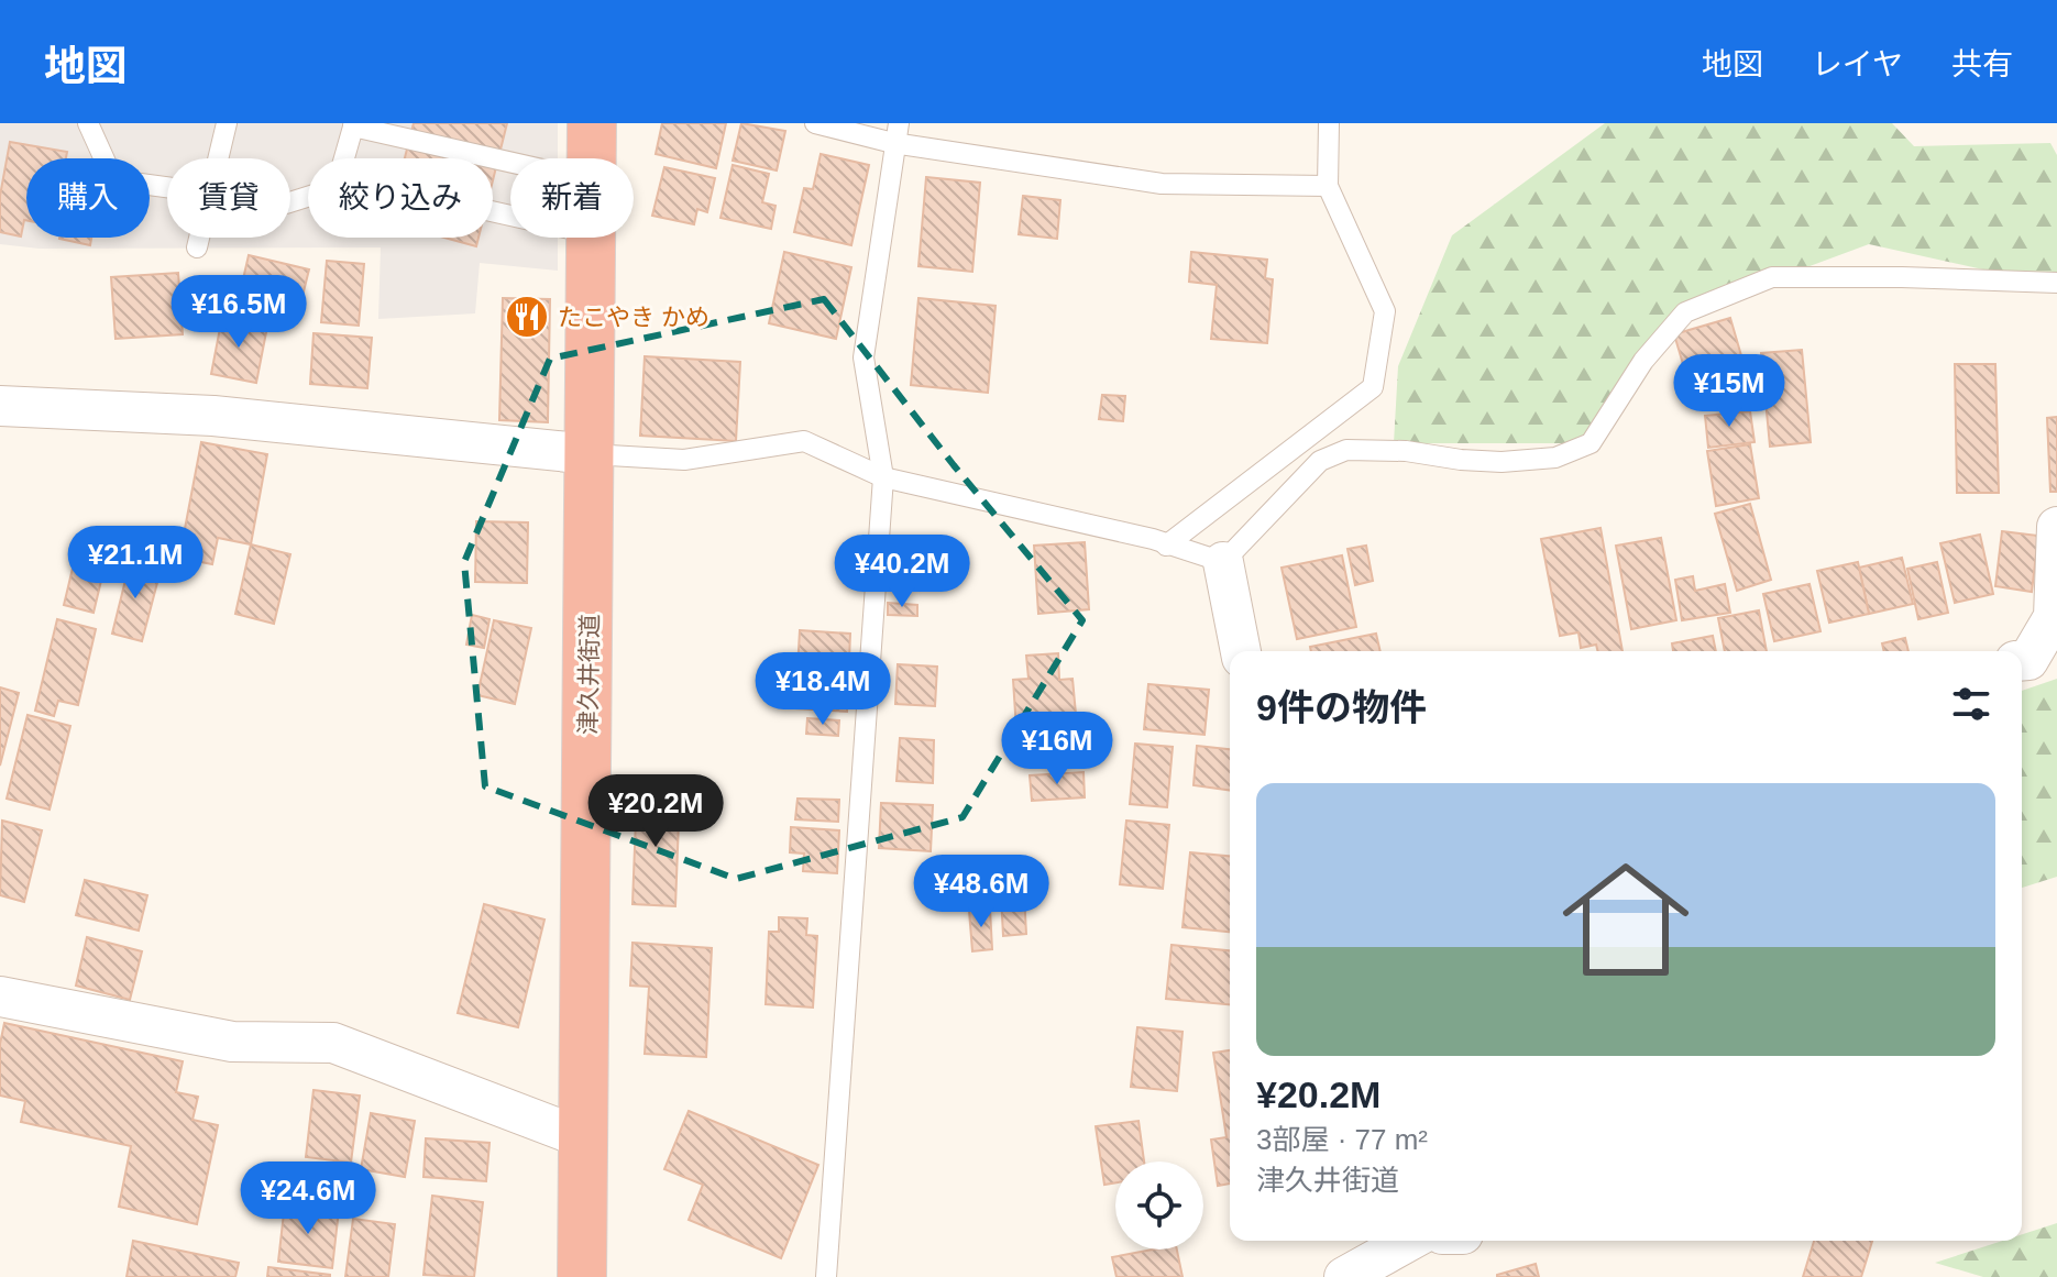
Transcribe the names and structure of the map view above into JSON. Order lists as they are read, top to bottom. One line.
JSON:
{"streets":{"highway":["津久井街道"]},"places":{"restaurant":["たこやき かめ"]},"page":{"header":"地図","nav":["地図","レイヤ","共有"],"chip":["購入","賃貸","絞り込み","新着"],"price":["¥16.5M","¥15M","¥21.1M","¥40.2M","¥18.4M","¥16M","¥20.2M","¥48.6M","¥24.6M"],"heading":"9件の物件","list":[{"name":"¥20.2M","note":"3部屋 · 77 m² · 津久井街道"}]}}
